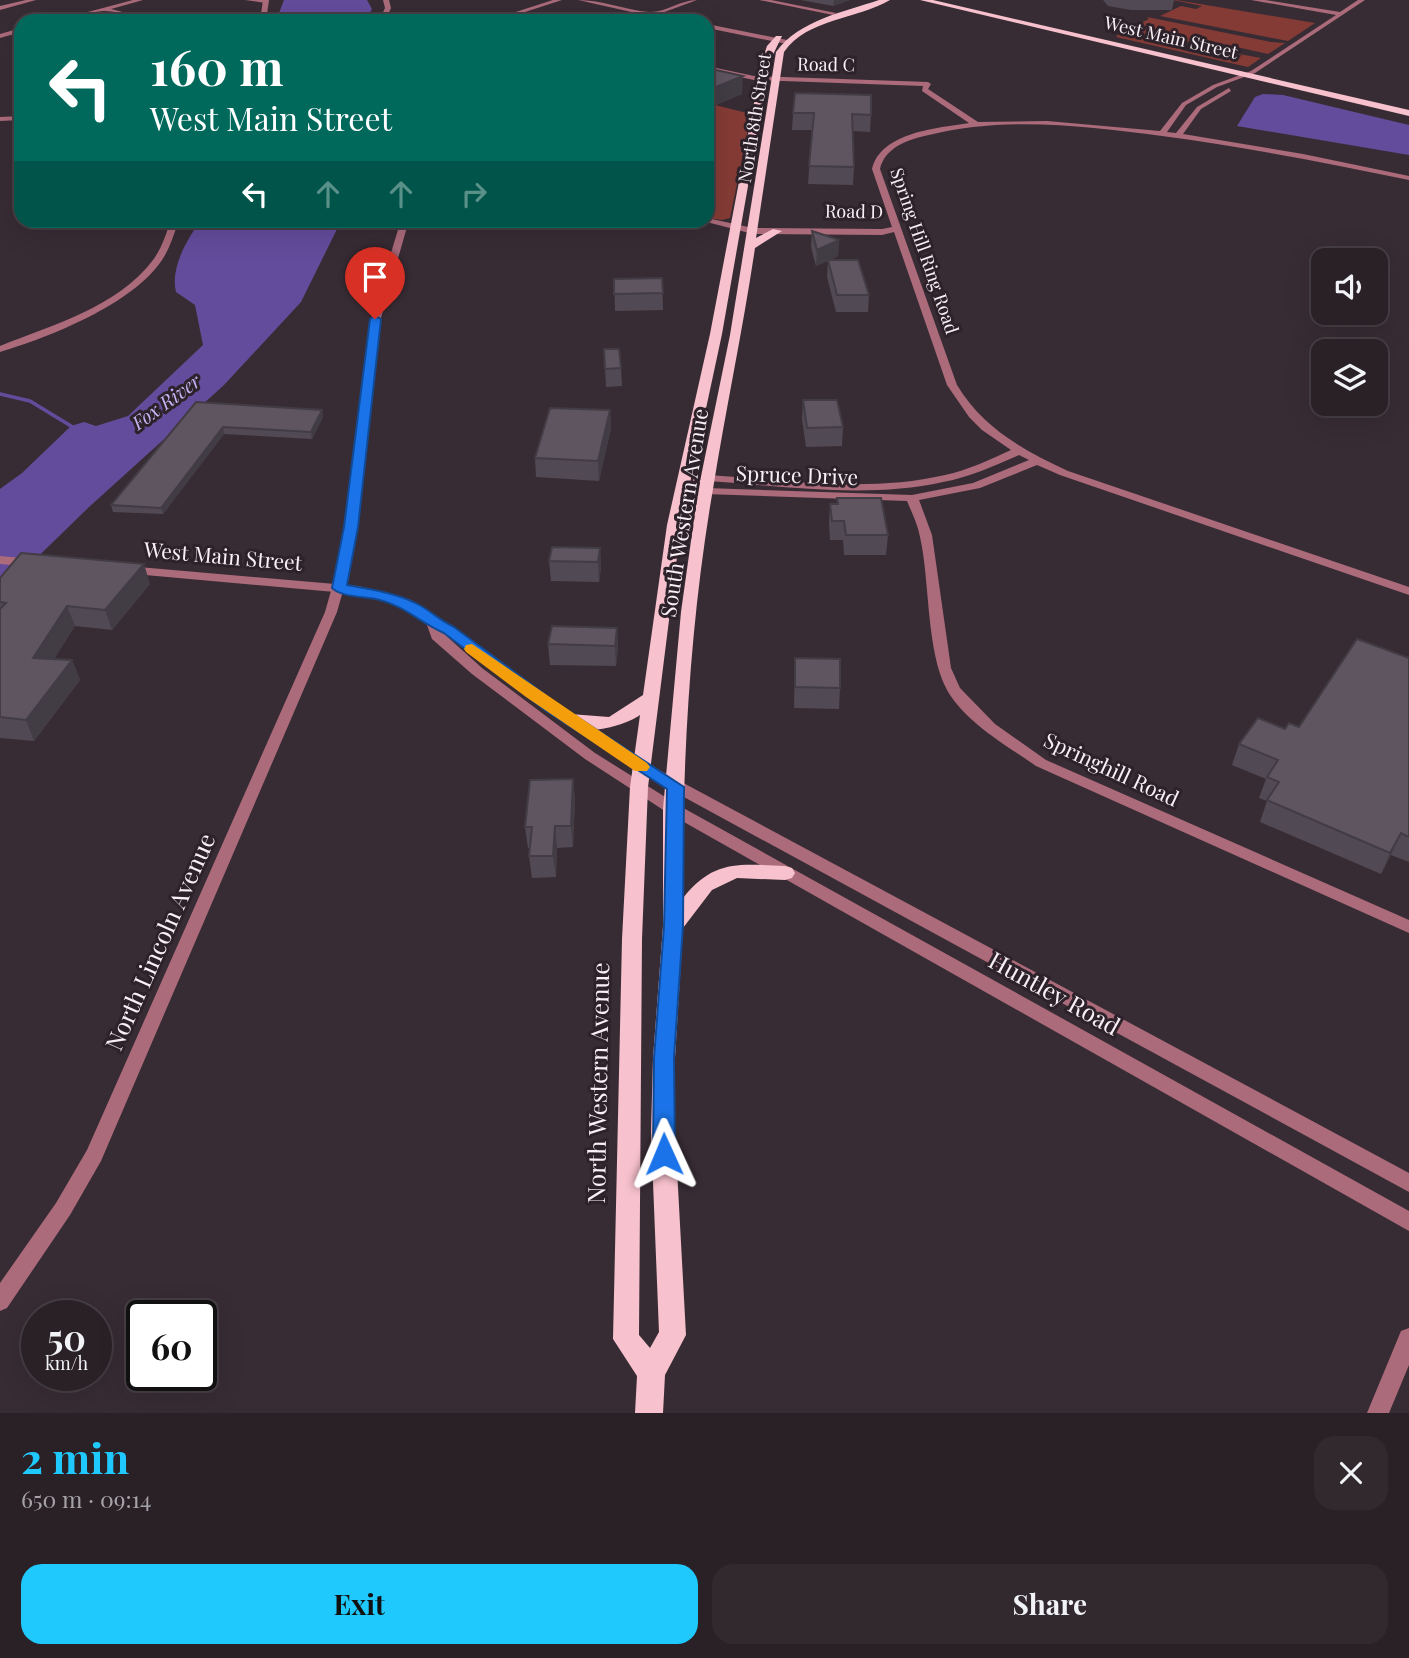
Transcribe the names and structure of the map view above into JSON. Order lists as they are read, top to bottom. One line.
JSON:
{"streets":{"main road":["West Main Street","North 8th Street","South Western Avenue","North Western Avenue"],"street":["Road C","Road D","Spring Hill Ring Road","Spruce Drive","Springhill Road","North Lincoln Avenue","Huntley Road"]},"crossings":[["West Main Street","South Western Avenue"],["West Main Street","North Lincoln Avenue"],["West Main Street","Huntley Road"],["West Main Street","North Western Avenue"],["Road C","North 8th Street"],["Road C","Spring Hill Ring Road"],["North 8th Street","Road D"],["North 8th Street","South Western Avenue"],["Road D","Spring Hill Ring Road"],["Road D","South Western Avenue"],["Spring Hill Ring Road","Spruce Drive"],["Spruce Drive","South Western Avenue"],["Spruce Drive","Springhill Road"],["South Western Avenue","Huntley Road"],["South Western Avenue","North Western Avenue"]],"water":["Fox River"],"page":{"turn":["160 m","West Main Street"],"speed":"50 km/h","limit":"60","heading":["2 min","650 m · 09:14"],"buttons":["Exit","Share"]}}
